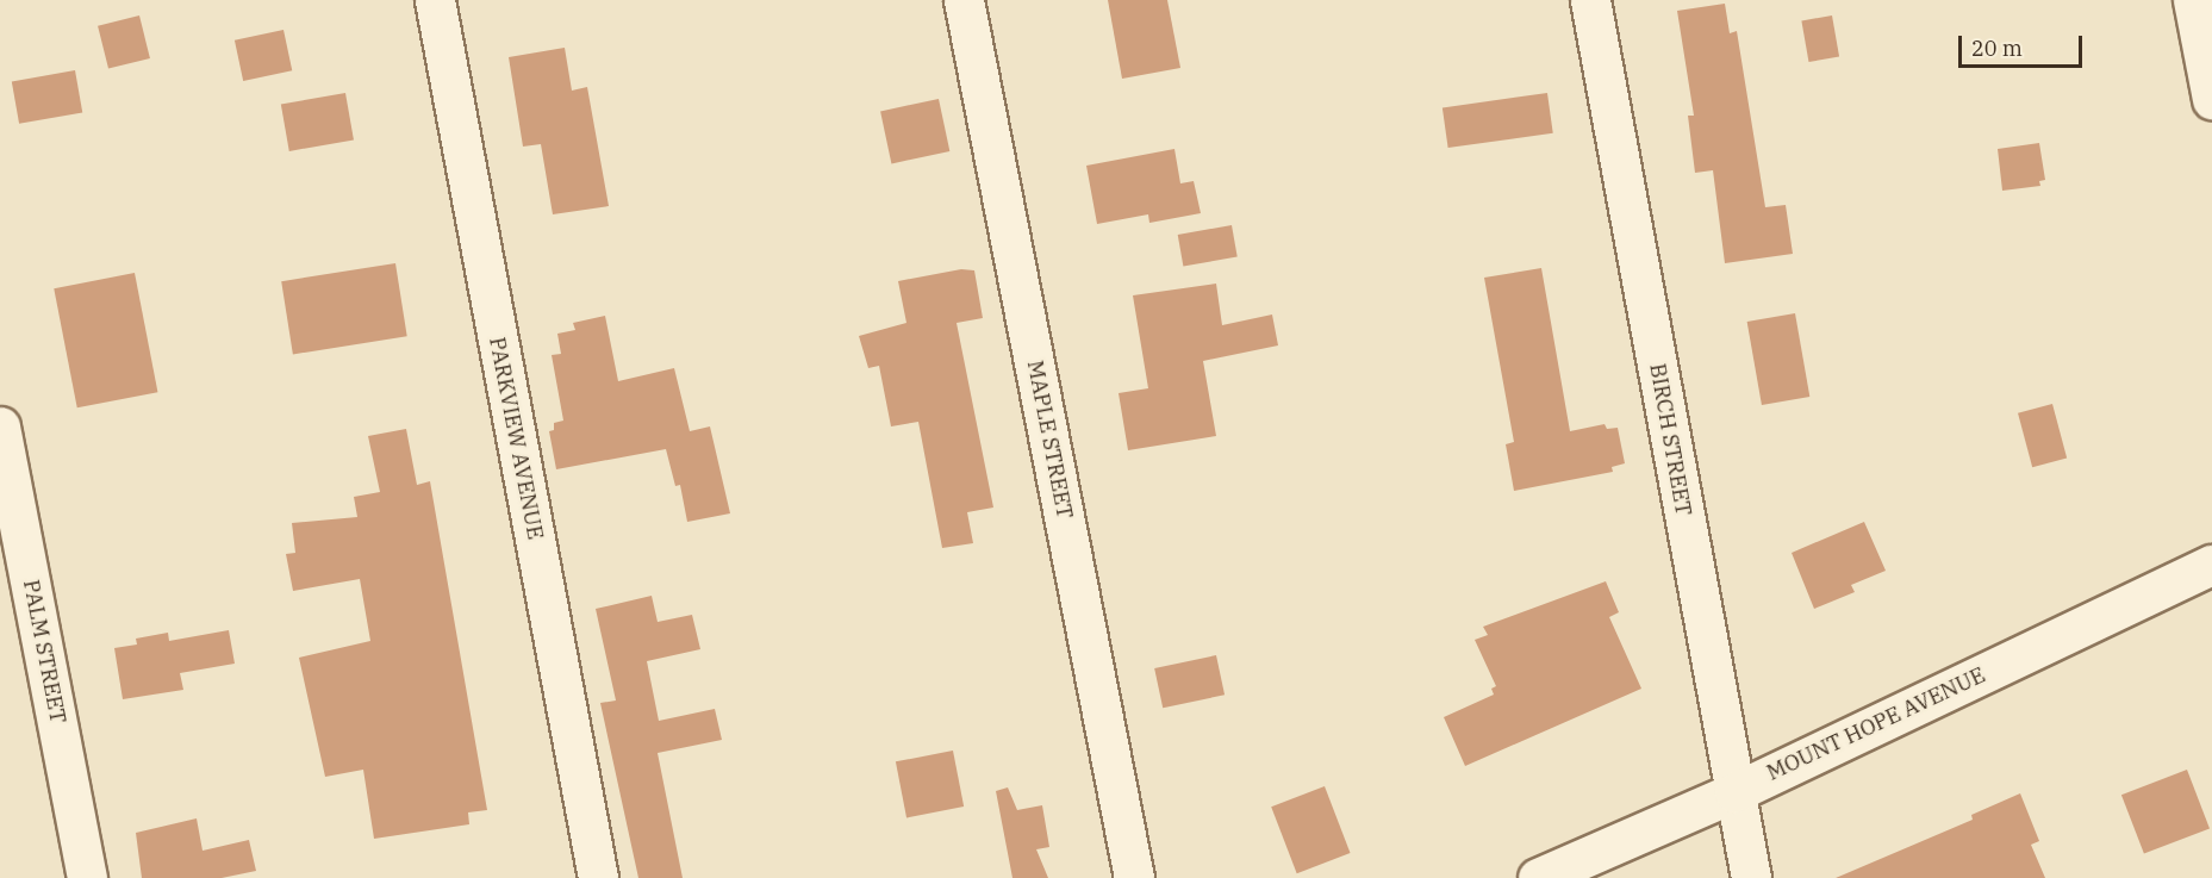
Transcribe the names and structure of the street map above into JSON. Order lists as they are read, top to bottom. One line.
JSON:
{"streets":{"street":["PARKVIEW AVENUE","MAPLE STREET","BIRCH STREET","PALM STREET","MOUNT HOPE AVENUE"]},"crossings":[["BIRCH STREET","MOUNT HOPE AVENUE"]],"scale_bar":"20 m"}
